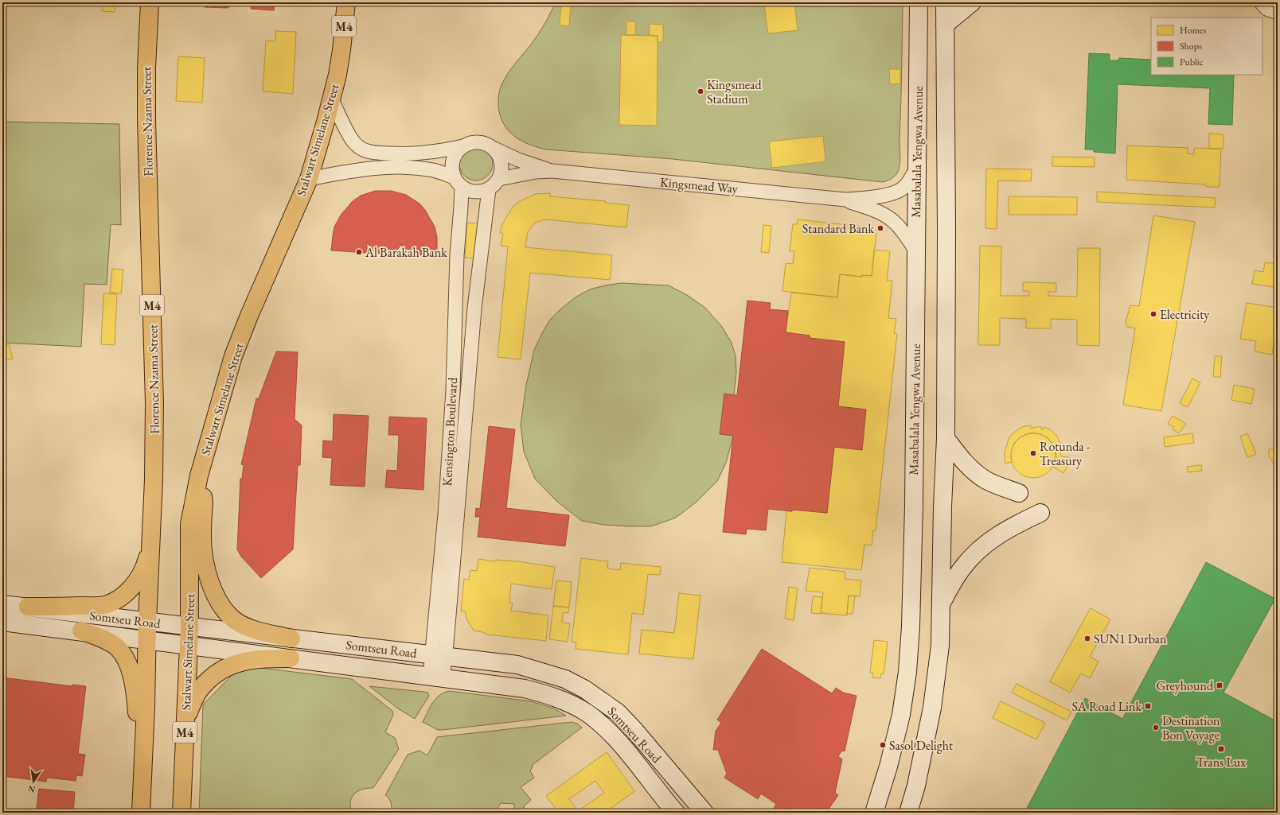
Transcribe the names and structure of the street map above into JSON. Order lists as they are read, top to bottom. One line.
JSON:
{"streets":{"highway":["M4","Florence Nzama Street","Stalwart Simelane Street"],"main road":["Masabalala Yengwa Avenue","Somtseu Road"],"street":["Kingsmead Way","Kensington Boulevard"]},"crossings":[["M4","Florence Nzama Street"],["M4","Somtseu Road"],["Florence Nzama Street","Somtseu Road"],["Stalwart Simelane Street","Somtseu Road"],["Masabalala Yengwa Avenue","Kingsmead Way"],["Kingsmead Way","Kensington Boulevard"],["Kensington Boulevard","Somtseu Road"]],"places":{"other":["Kingsmead Stadium","Standard Bank","Al Barakah Bank","Electricity","Rotunda - Treasury","SUN1 Durban","Destination Bon Voyage","Sasol Delight"],"transit":["Greyhound","SA Road Link","Trans Lux"]},"legend":["Homes","Shops","Public"],"north":"bottom"}
